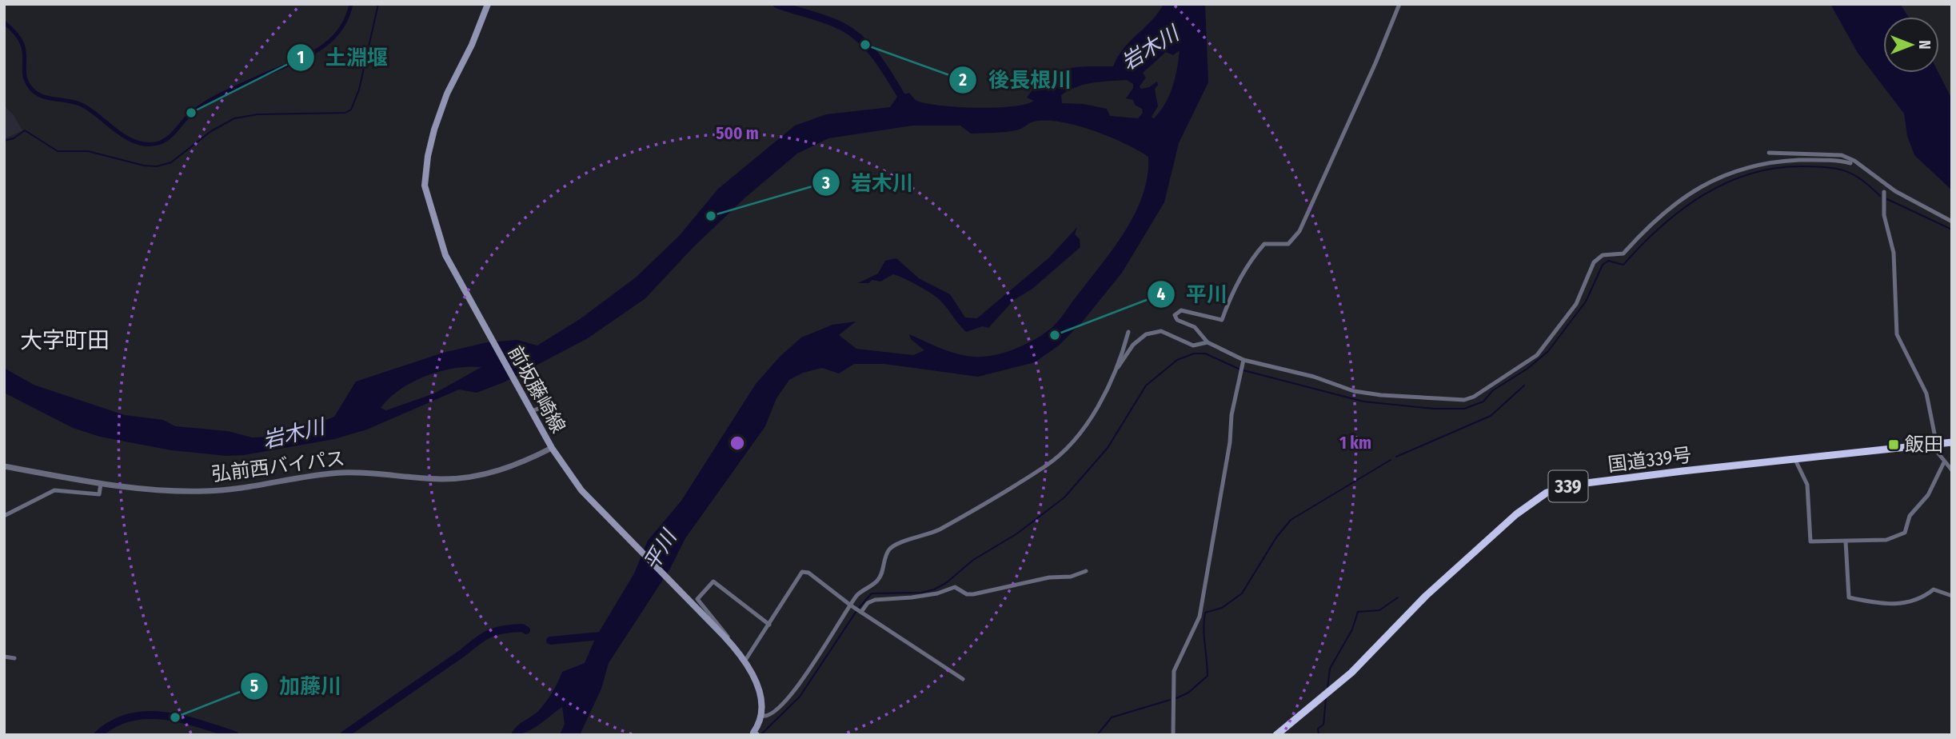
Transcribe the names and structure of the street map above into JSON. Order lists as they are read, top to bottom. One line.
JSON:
{"streets":{"highway":["国道339号","339"],"main road":["前坂藤崎線"],"street":["弘前西バイパス"]},"crossings":[["前坂藤崎線","弘前西バイパス"]],"districts":["大字町田"],"water":["岩木川","平川"],"places":{"other":["後長根川","土淵堰","岩木川","平川","加藤川"],"transit":["飯田"]},"north":"right","rings":["500 m","1 km"]}
